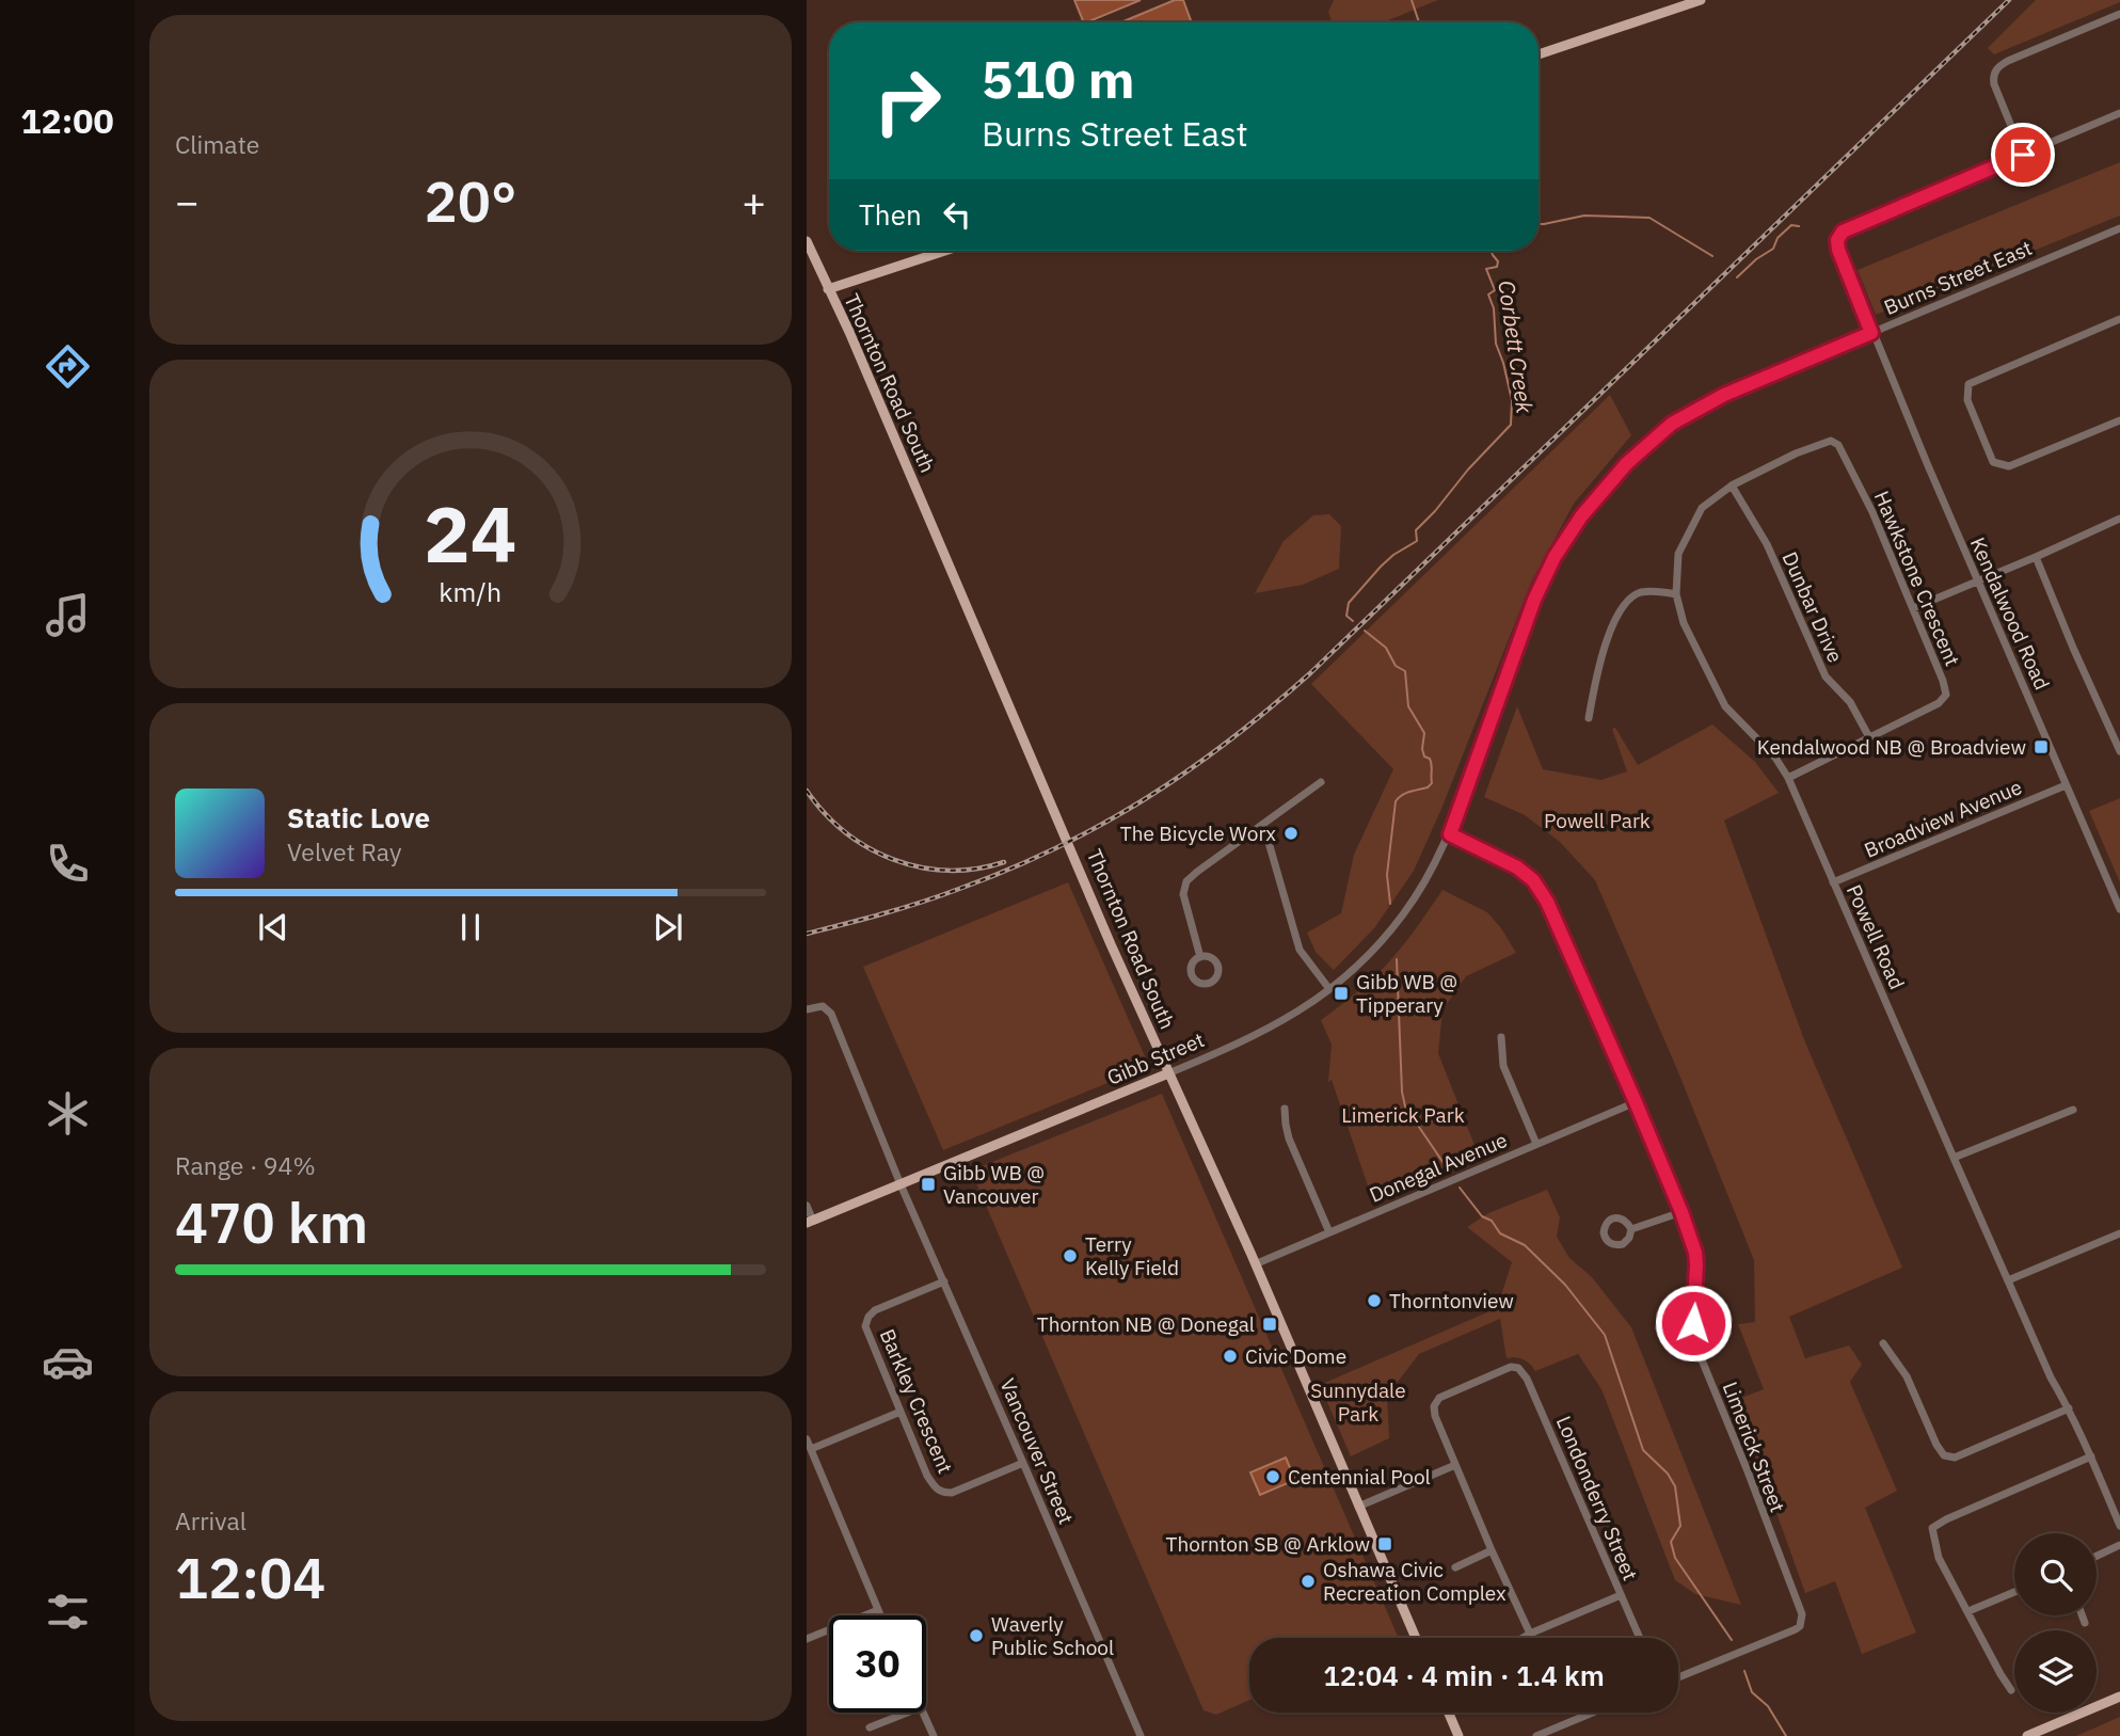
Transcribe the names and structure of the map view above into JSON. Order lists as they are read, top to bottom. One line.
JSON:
{"streets":{"main road":["Thornton Road South","Gibb Street"],"street":["Burns Street East","Hawkstone Crescent","Dunbar Drive","Kendalwood Road","Broadview Avenue","Powell Road","Donegal Avenue","Barkley Crescent","Limerick Street","Vancouver Street","Londonderry Street"]},"crossings":[["Burns Street East","Kendalwood Road"],["Burns Street East","Gibb Street"],["Burns Street East","Limerick Street"],["Thornton Road South","Gibb Street"],["Thornton Road South","Donegal Avenue"],["Hawkstone Crescent","Dunbar Drive"],["Hawkstone Crescent","Powell Road"],["Dunbar Drive","Powell Road"],["Kendalwood Road","Broadview Avenue"],["Broadview Avenue","Powell Road"],["Gibb Street","Limerick Street"],["Gibb Street","Vancouver Street"],["Donegal Avenue","Limerick Street"],["Barkley Crescent","Vancouver Street"]],"water":["Corbett Creek"],"parks":["Powell Park","Limerick Park","Sunnydale Park"],"places":{"transit":["Kendalwood NB @ Broadview","Gibb WB @ Tipperary","Gibb WB @ Vancouver","Thornton NB @ Donegal","Thornton SB @ Arklow"],"other":["The Bicycle Worx","Terry Kelly Field","Thorntonview","Civic Dome","Centennial Pool","Oshawa Civic Recreation Complex","Waverly Public School"]},"page":{"tabs":"12:00","tile":["Climate",["Range · 94%","470 km"],["Arrival","12:04"]],"turn":["510 m","Burns Street East"],"heat":["−","20°","+"],"then":"Then","song":["Static Love","Velvet Ray"],"limit":"30","trip":"12:04 · 4 min · 1.4 km","gauge":["24","km/h"]}}
